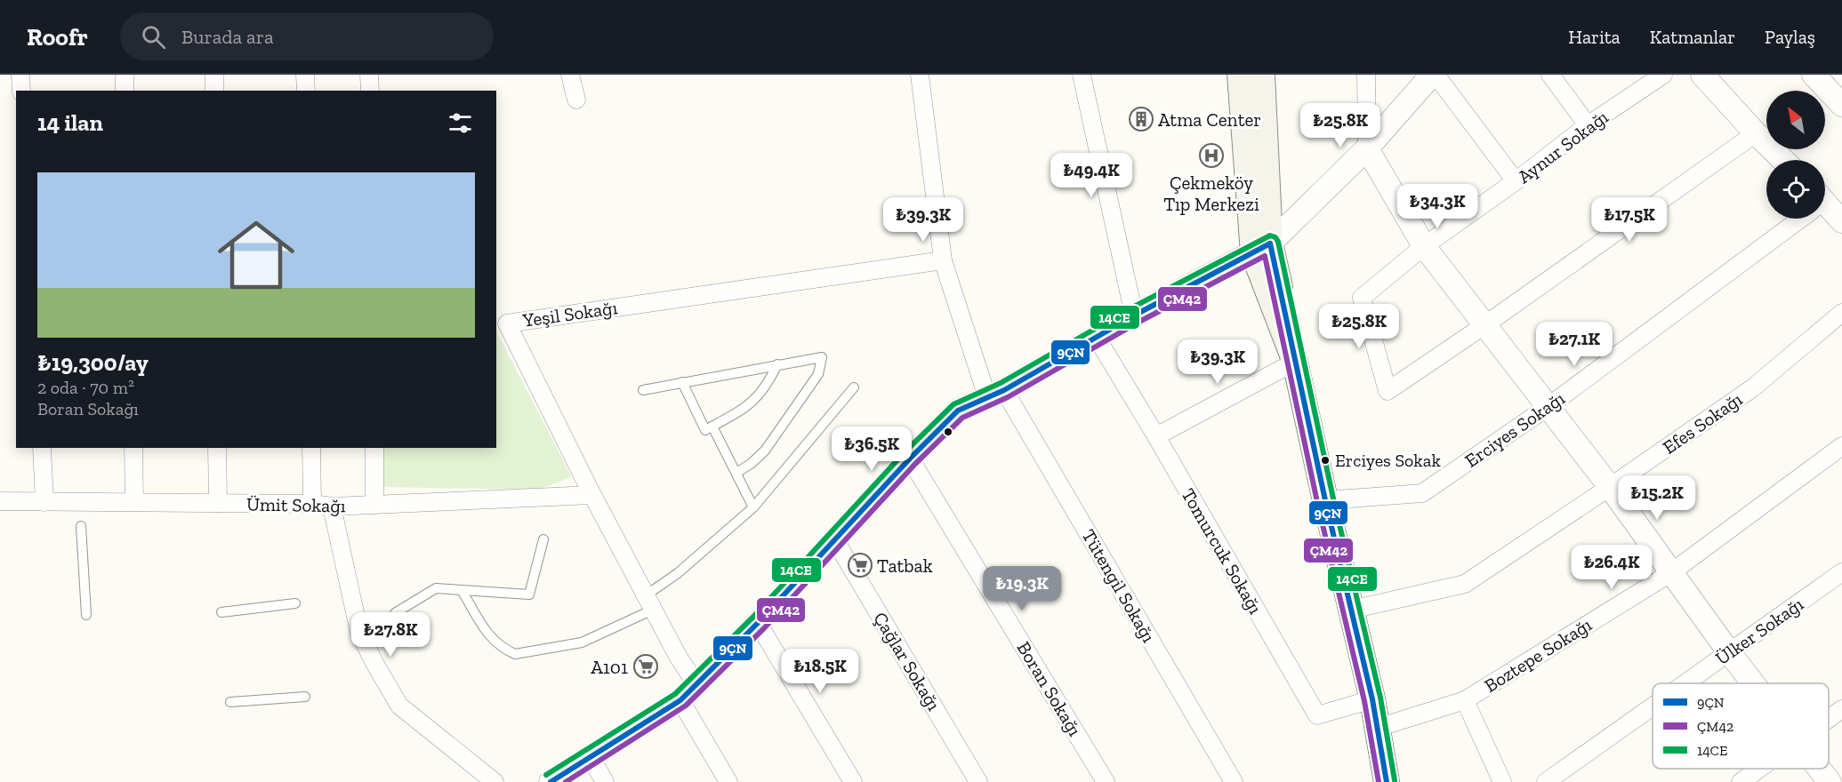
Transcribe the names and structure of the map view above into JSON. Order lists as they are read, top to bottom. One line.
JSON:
{"streets":{"street":["Aynur Sokağı","Yeşil Sokağı","Efes Sokağı","Erciyes Sokağı","Ümit Sokağı","Tomurcuk Sokağı","Tütengil Sokağı","Ülker Sokağı","Boztepe Sokağı","Çağlar Sokağı","Boran Sokağı"]},"crossings":[["Yeşil Sokağı","Ümit Sokağı"],["Yeşil Sokağı","Tütengil Sokağı"]],"places":{"building":["Atma Center"],"hospital":["Çekmeköy Tıp Merkezi"],"other":["Erciyes Sokak"],"supermarket":["Tatbak","A101"]},"lines":["transit line 14CE","transit line 9ÇN","transit line ÇM42"],"legend":["9ÇN","ÇM42","14CE"],"north":"top left","page":{"header":"Roofr","search":"Burada ara","nav":["Harita","Katmanlar","Paylaş"],"heading":"14 ilan","price":["₺25.8K","₺49.4K","₺34.3K","₺39.3K","₺17.5K","₺25.8K","₺27.1K","₺39.3K","₺36.5K","₺15.2K","₺26.4K","₺19.3K","₺27.8K","₺18.5K"],"list":[{"name":"₺19,300/ay","note":"2 oda · 70 m² · Boran Sokağı"}]}}
